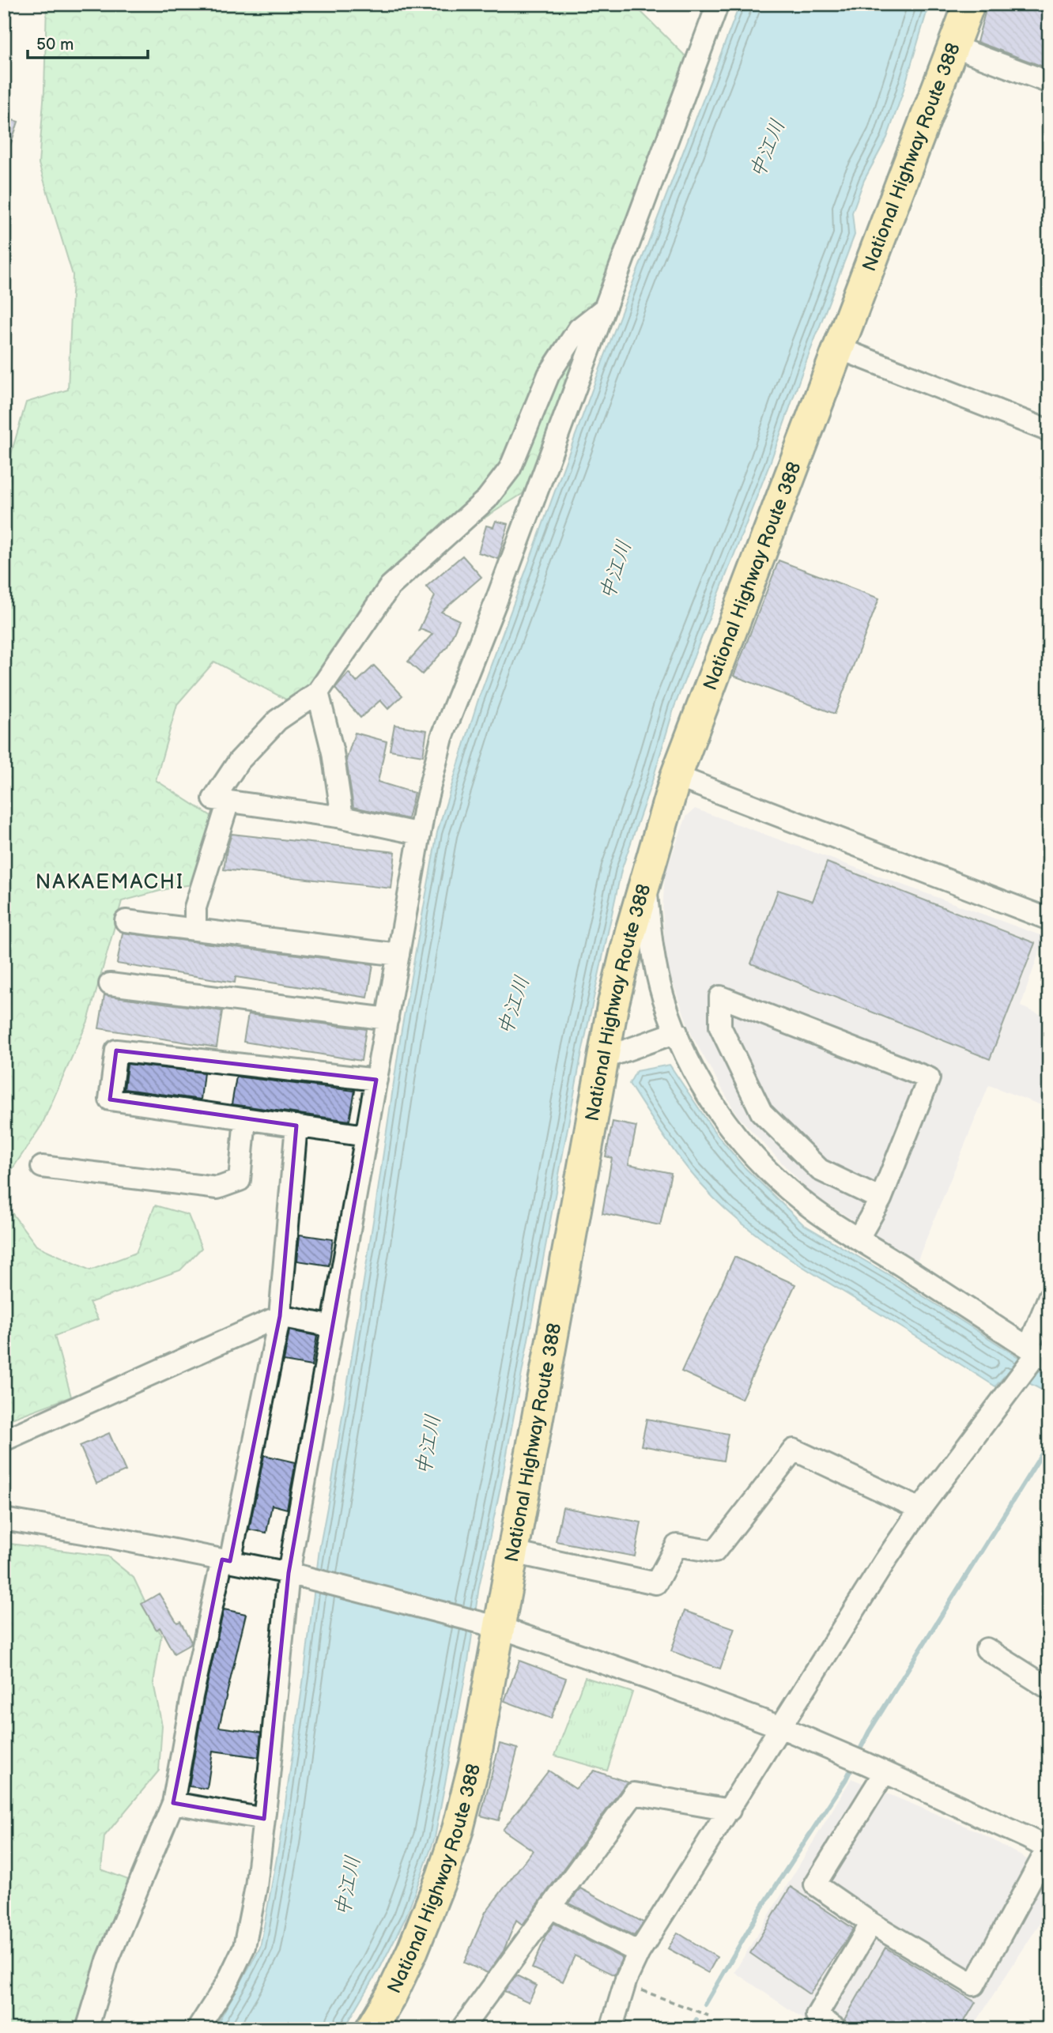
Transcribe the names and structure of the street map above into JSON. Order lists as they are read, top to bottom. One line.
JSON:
{"streets":{"highway":["National Highway Route 388"]},"districts":["NAKAEMACHI"],"water":["中江川"],"scale_bar":"50 m"}
